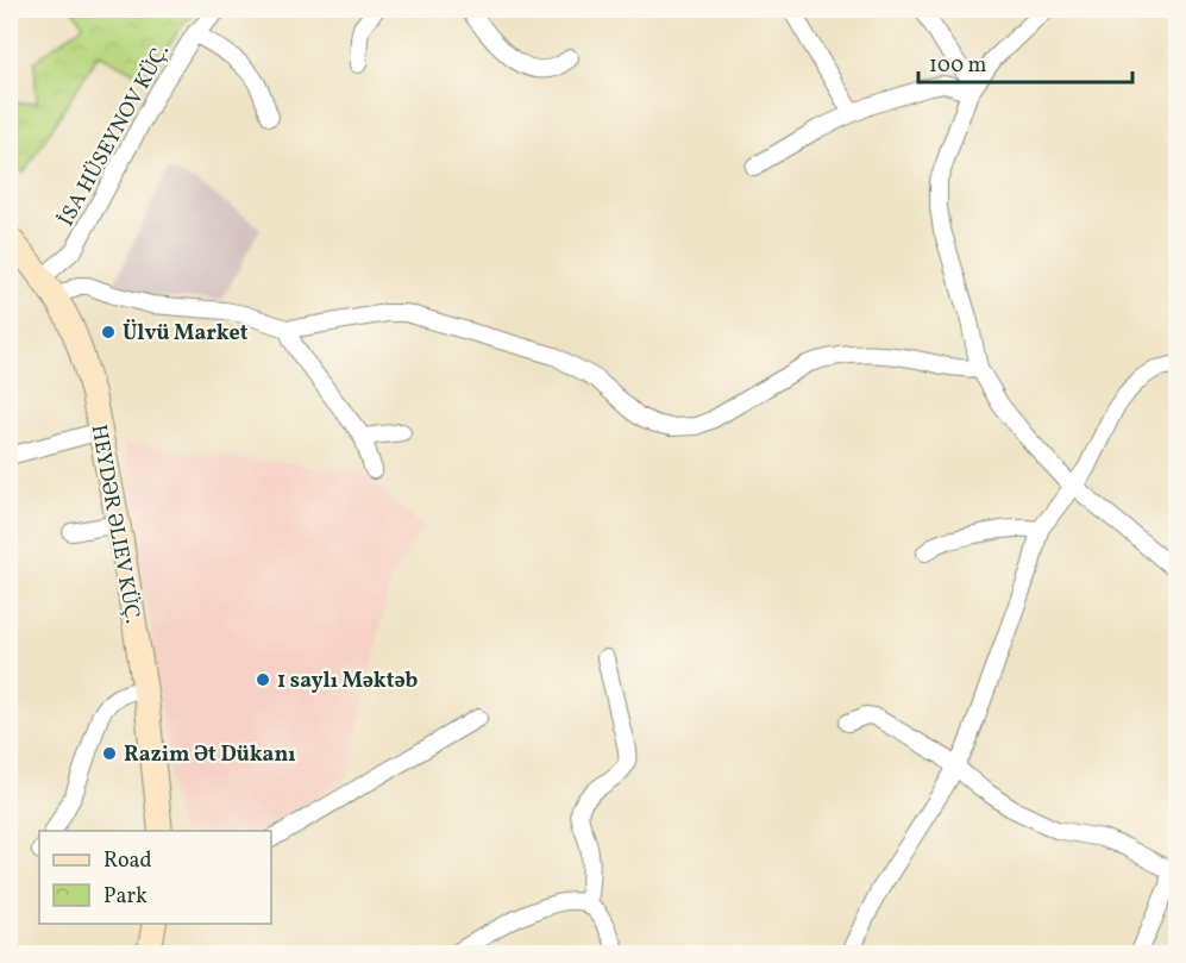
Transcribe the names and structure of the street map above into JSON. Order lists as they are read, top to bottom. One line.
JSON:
{"streets":{"main road":["HEYDƏR ƏLIEV KÜÇ."],"street":["İSA HÜSEYNOV KÜÇ."]},"crossings":[["İSA HÜSEYNOV KÜÇ.","HEYDƏR ƏLIEV KÜÇ."]],"places":["Ülvü Market","1 saylı Məktəb","Razim Ət Dükanı"],"legend":["Road","Park"],"scale_bar":"100 m"}
